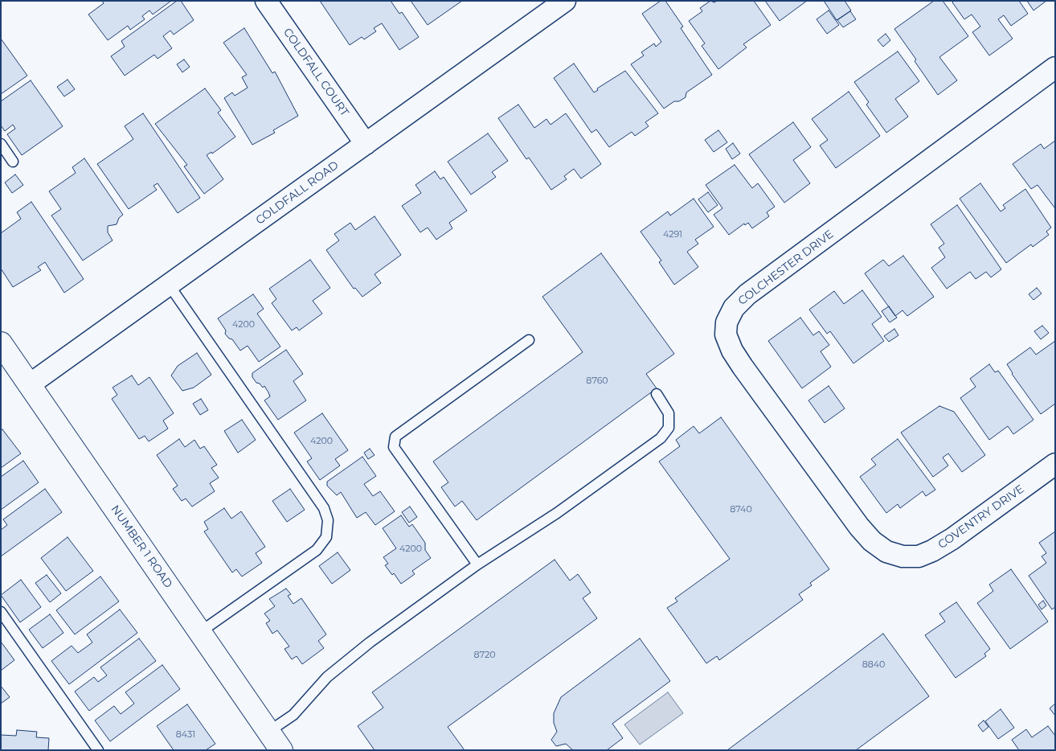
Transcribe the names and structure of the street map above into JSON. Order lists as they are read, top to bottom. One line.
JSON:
{"streets":{"main road":["NUMBER 1 ROAD"],"street":["COLDFALL COURT","COLDFALL ROAD","COLCHESTER DRIVE","COVENTRY DRIVE"]},"crossings":[["COLDFALL COURT","COLDFALL ROAD"],["COLDFALL ROAD","NUMBER 1 ROAD"],["COLCHESTER DRIVE","COVENTRY DRIVE"]],"house_numbers":["4291","4200","8760","4200","8740","4200","8720","8840","8431"]}
